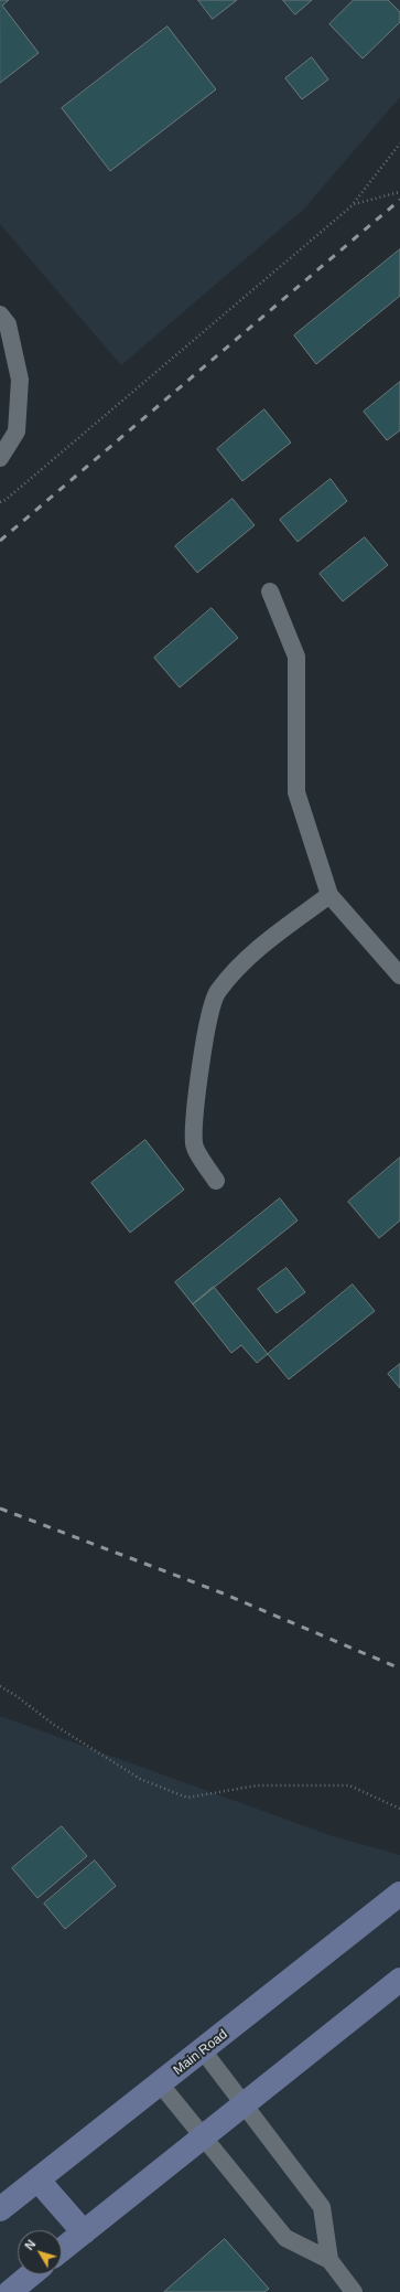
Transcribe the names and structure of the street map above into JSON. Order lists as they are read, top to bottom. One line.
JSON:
{"streets":{"main road":["Main Road"]},"north":"top left"}
